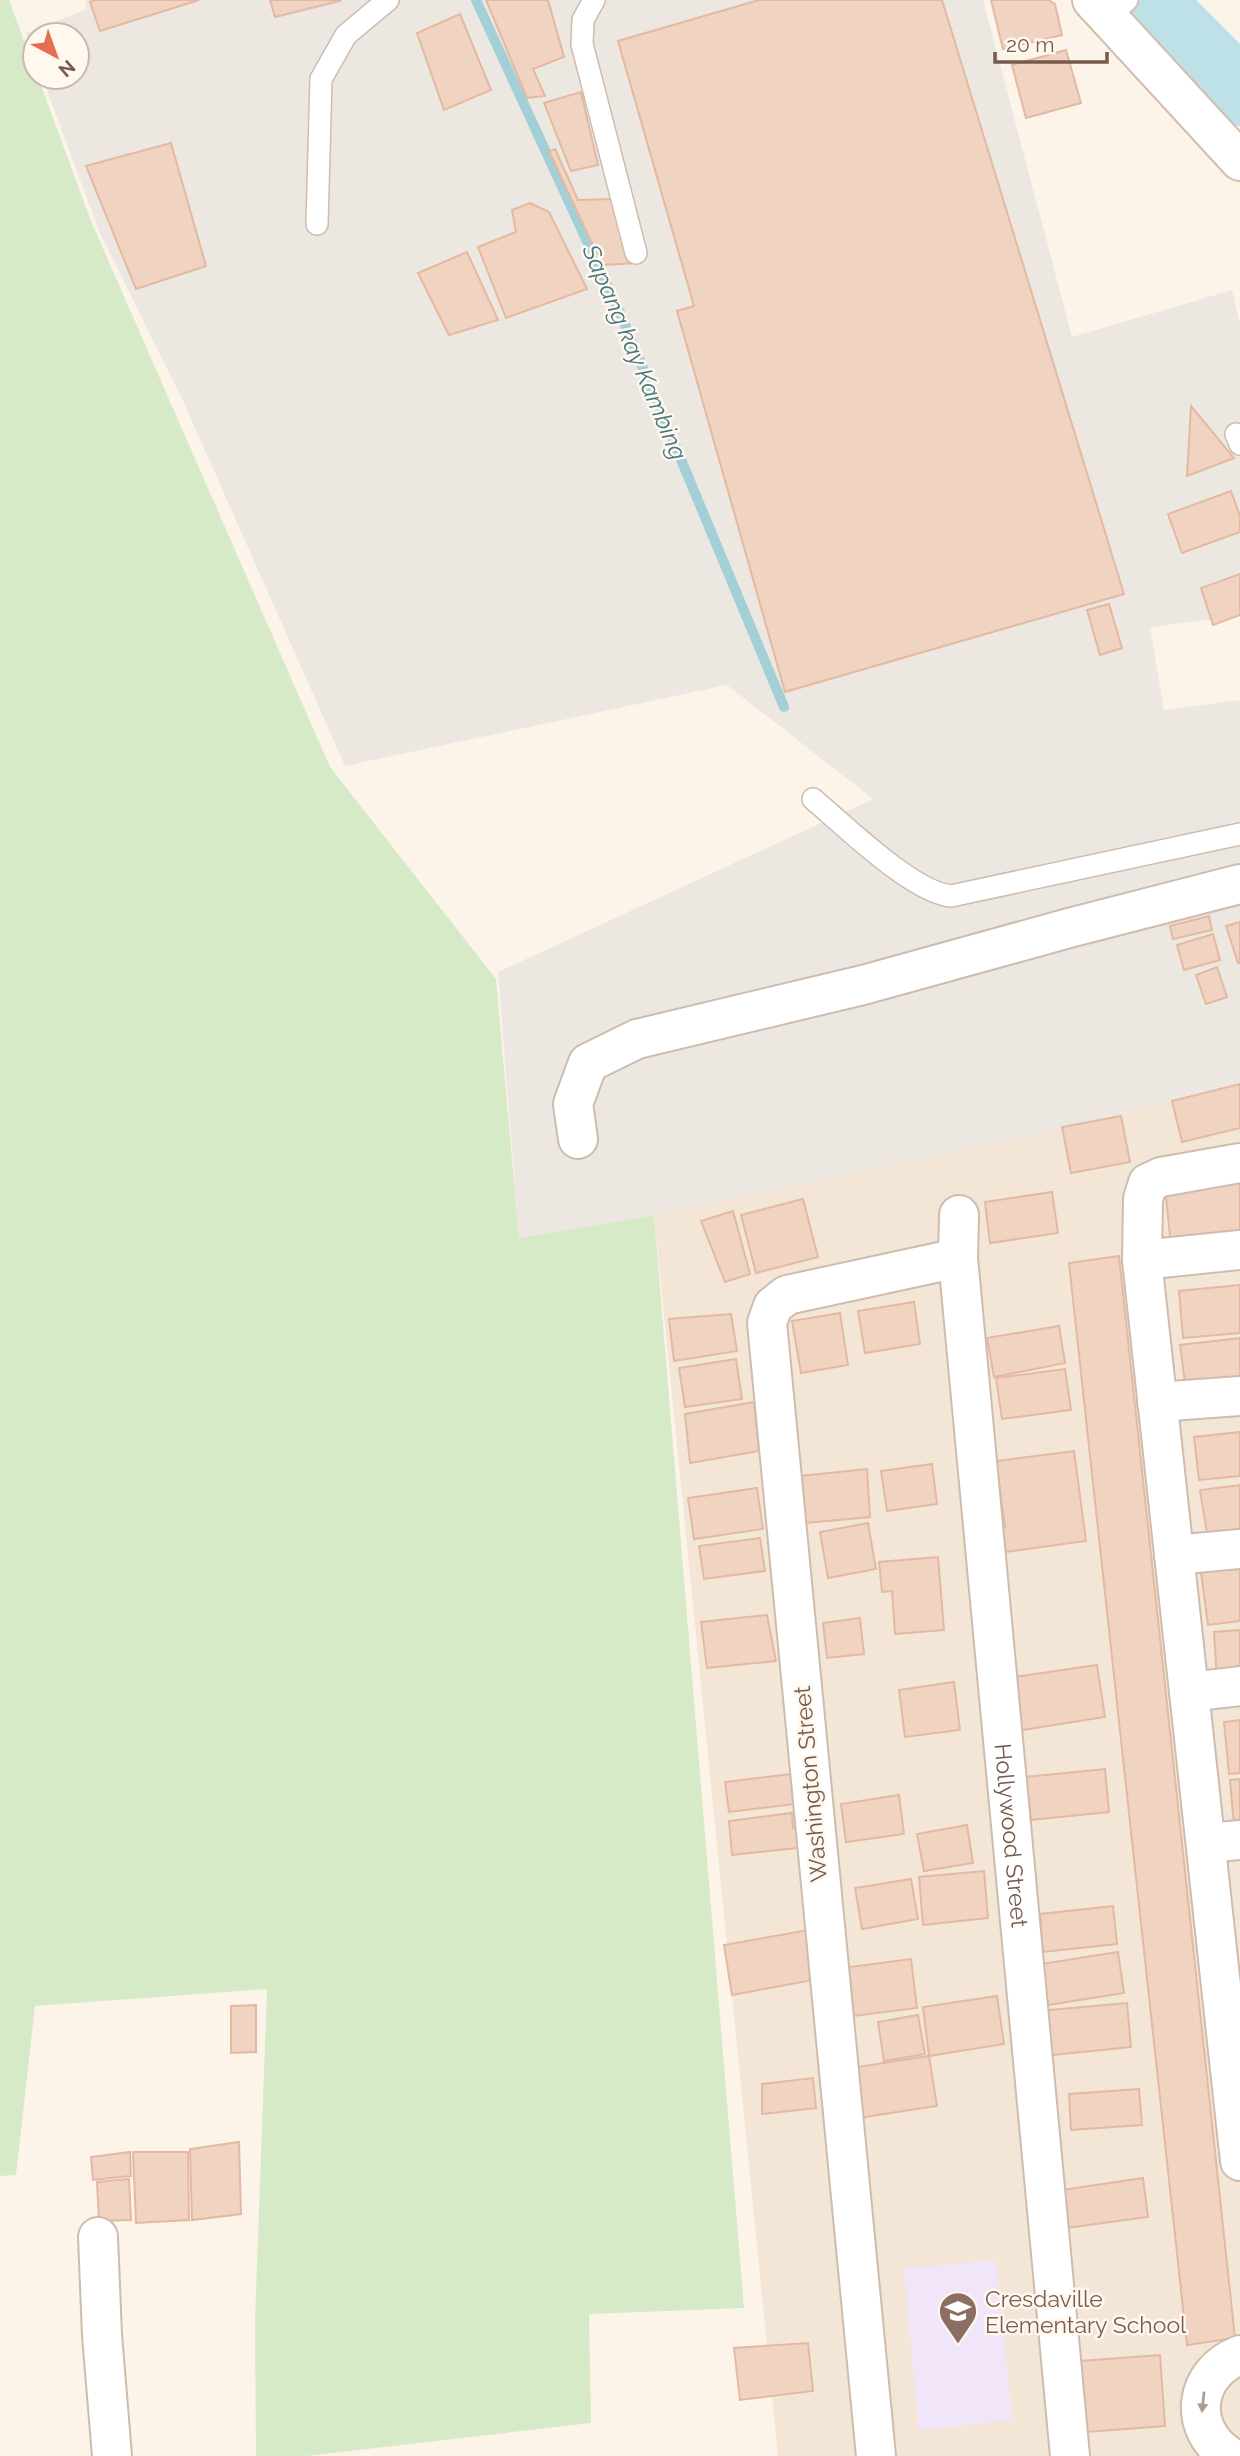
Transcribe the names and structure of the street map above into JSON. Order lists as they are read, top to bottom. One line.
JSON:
{"streets":{"street":["Washington Street","Hollywood Street"]},"crossings":[["Washington Street","Hollywood Street"]],"water":["Sapang kay Kambing"],"places":{"school or university":["Cresdaville Elementary School"]},"scale_bar":"20 m","north":"bottom right"}
